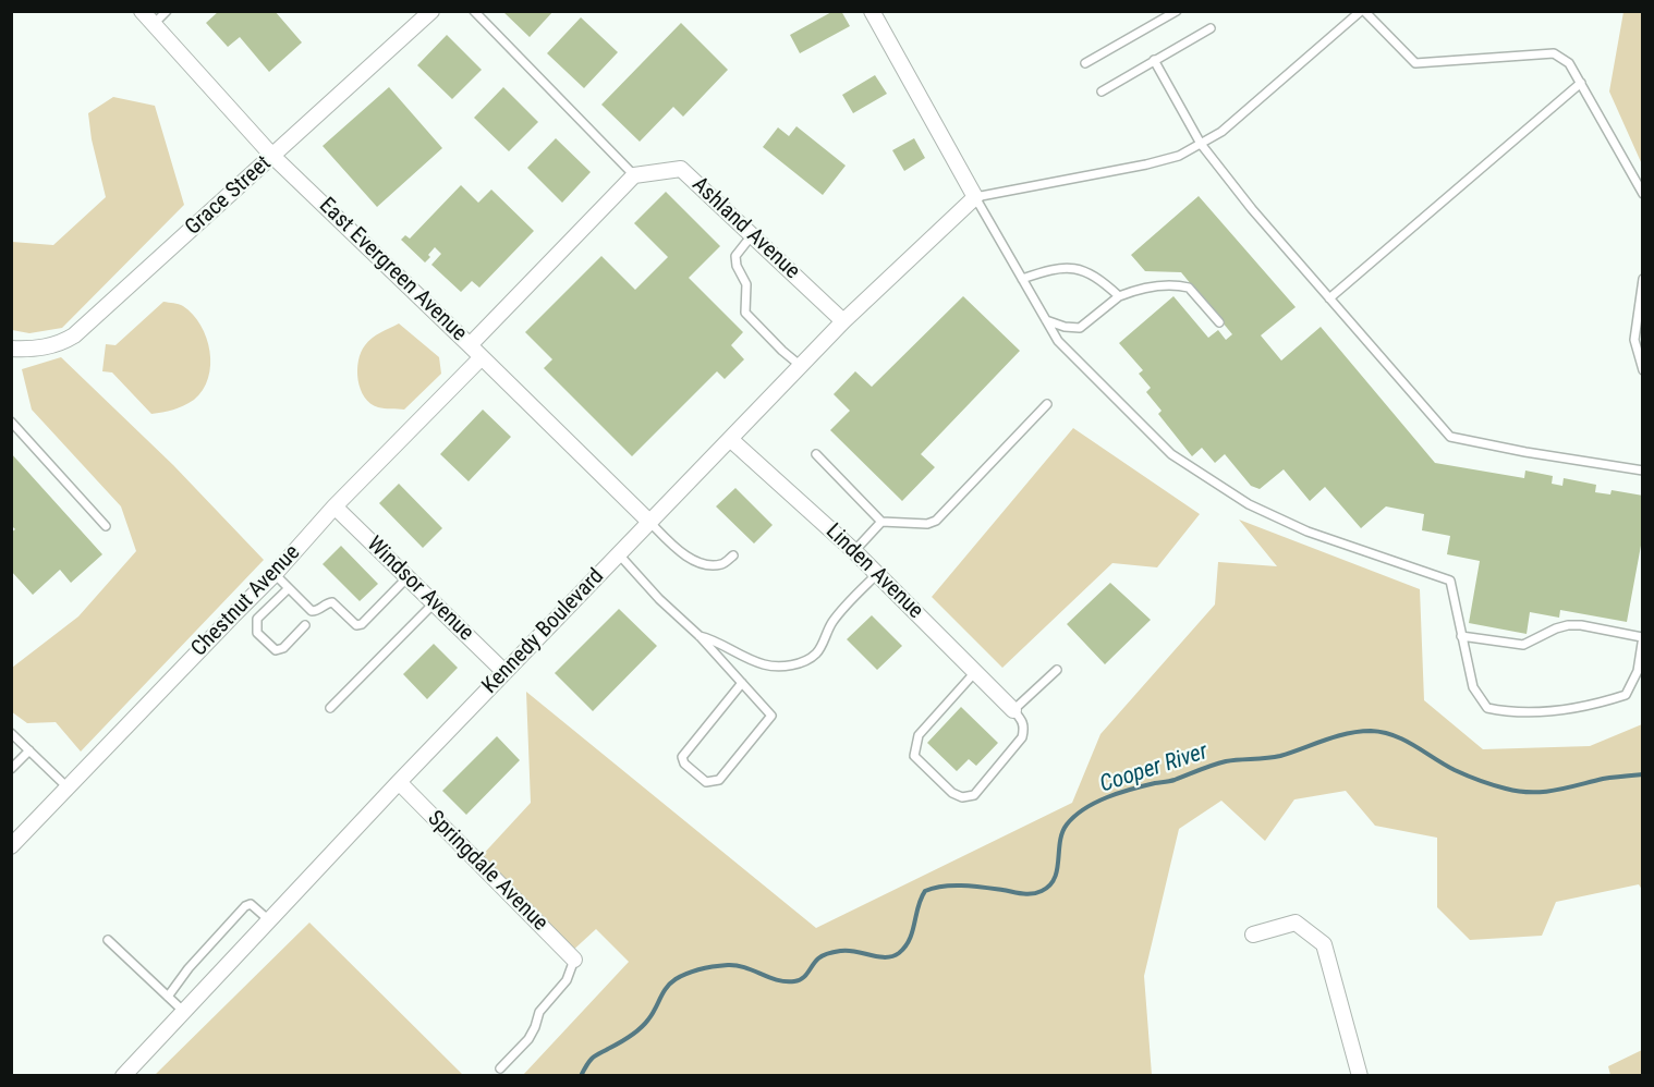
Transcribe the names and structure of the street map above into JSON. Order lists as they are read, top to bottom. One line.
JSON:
{"streets":{"street":["Grace Street","Ashland Avenue","East Evergreen Avenue","Linden Avenue","Windsor Avenue","Chestnut Avenue","Kennedy Boulevard","Springdale Avenue"]},"crossings":[["Grace Street","East Evergreen Avenue"],["Ashland Avenue","Kennedy Boulevard"],["East Evergreen Avenue","Chestnut Avenue"],["East Evergreen Avenue","Kennedy Boulevard"],["Linden Avenue","Kennedy Boulevard"],["Windsor Avenue","Chestnut Avenue"],["Windsor Avenue","Kennedy Boulevard"],["Kennedy Boulevard","Springdale Avenue"]],"water":["Cooper River"]}
